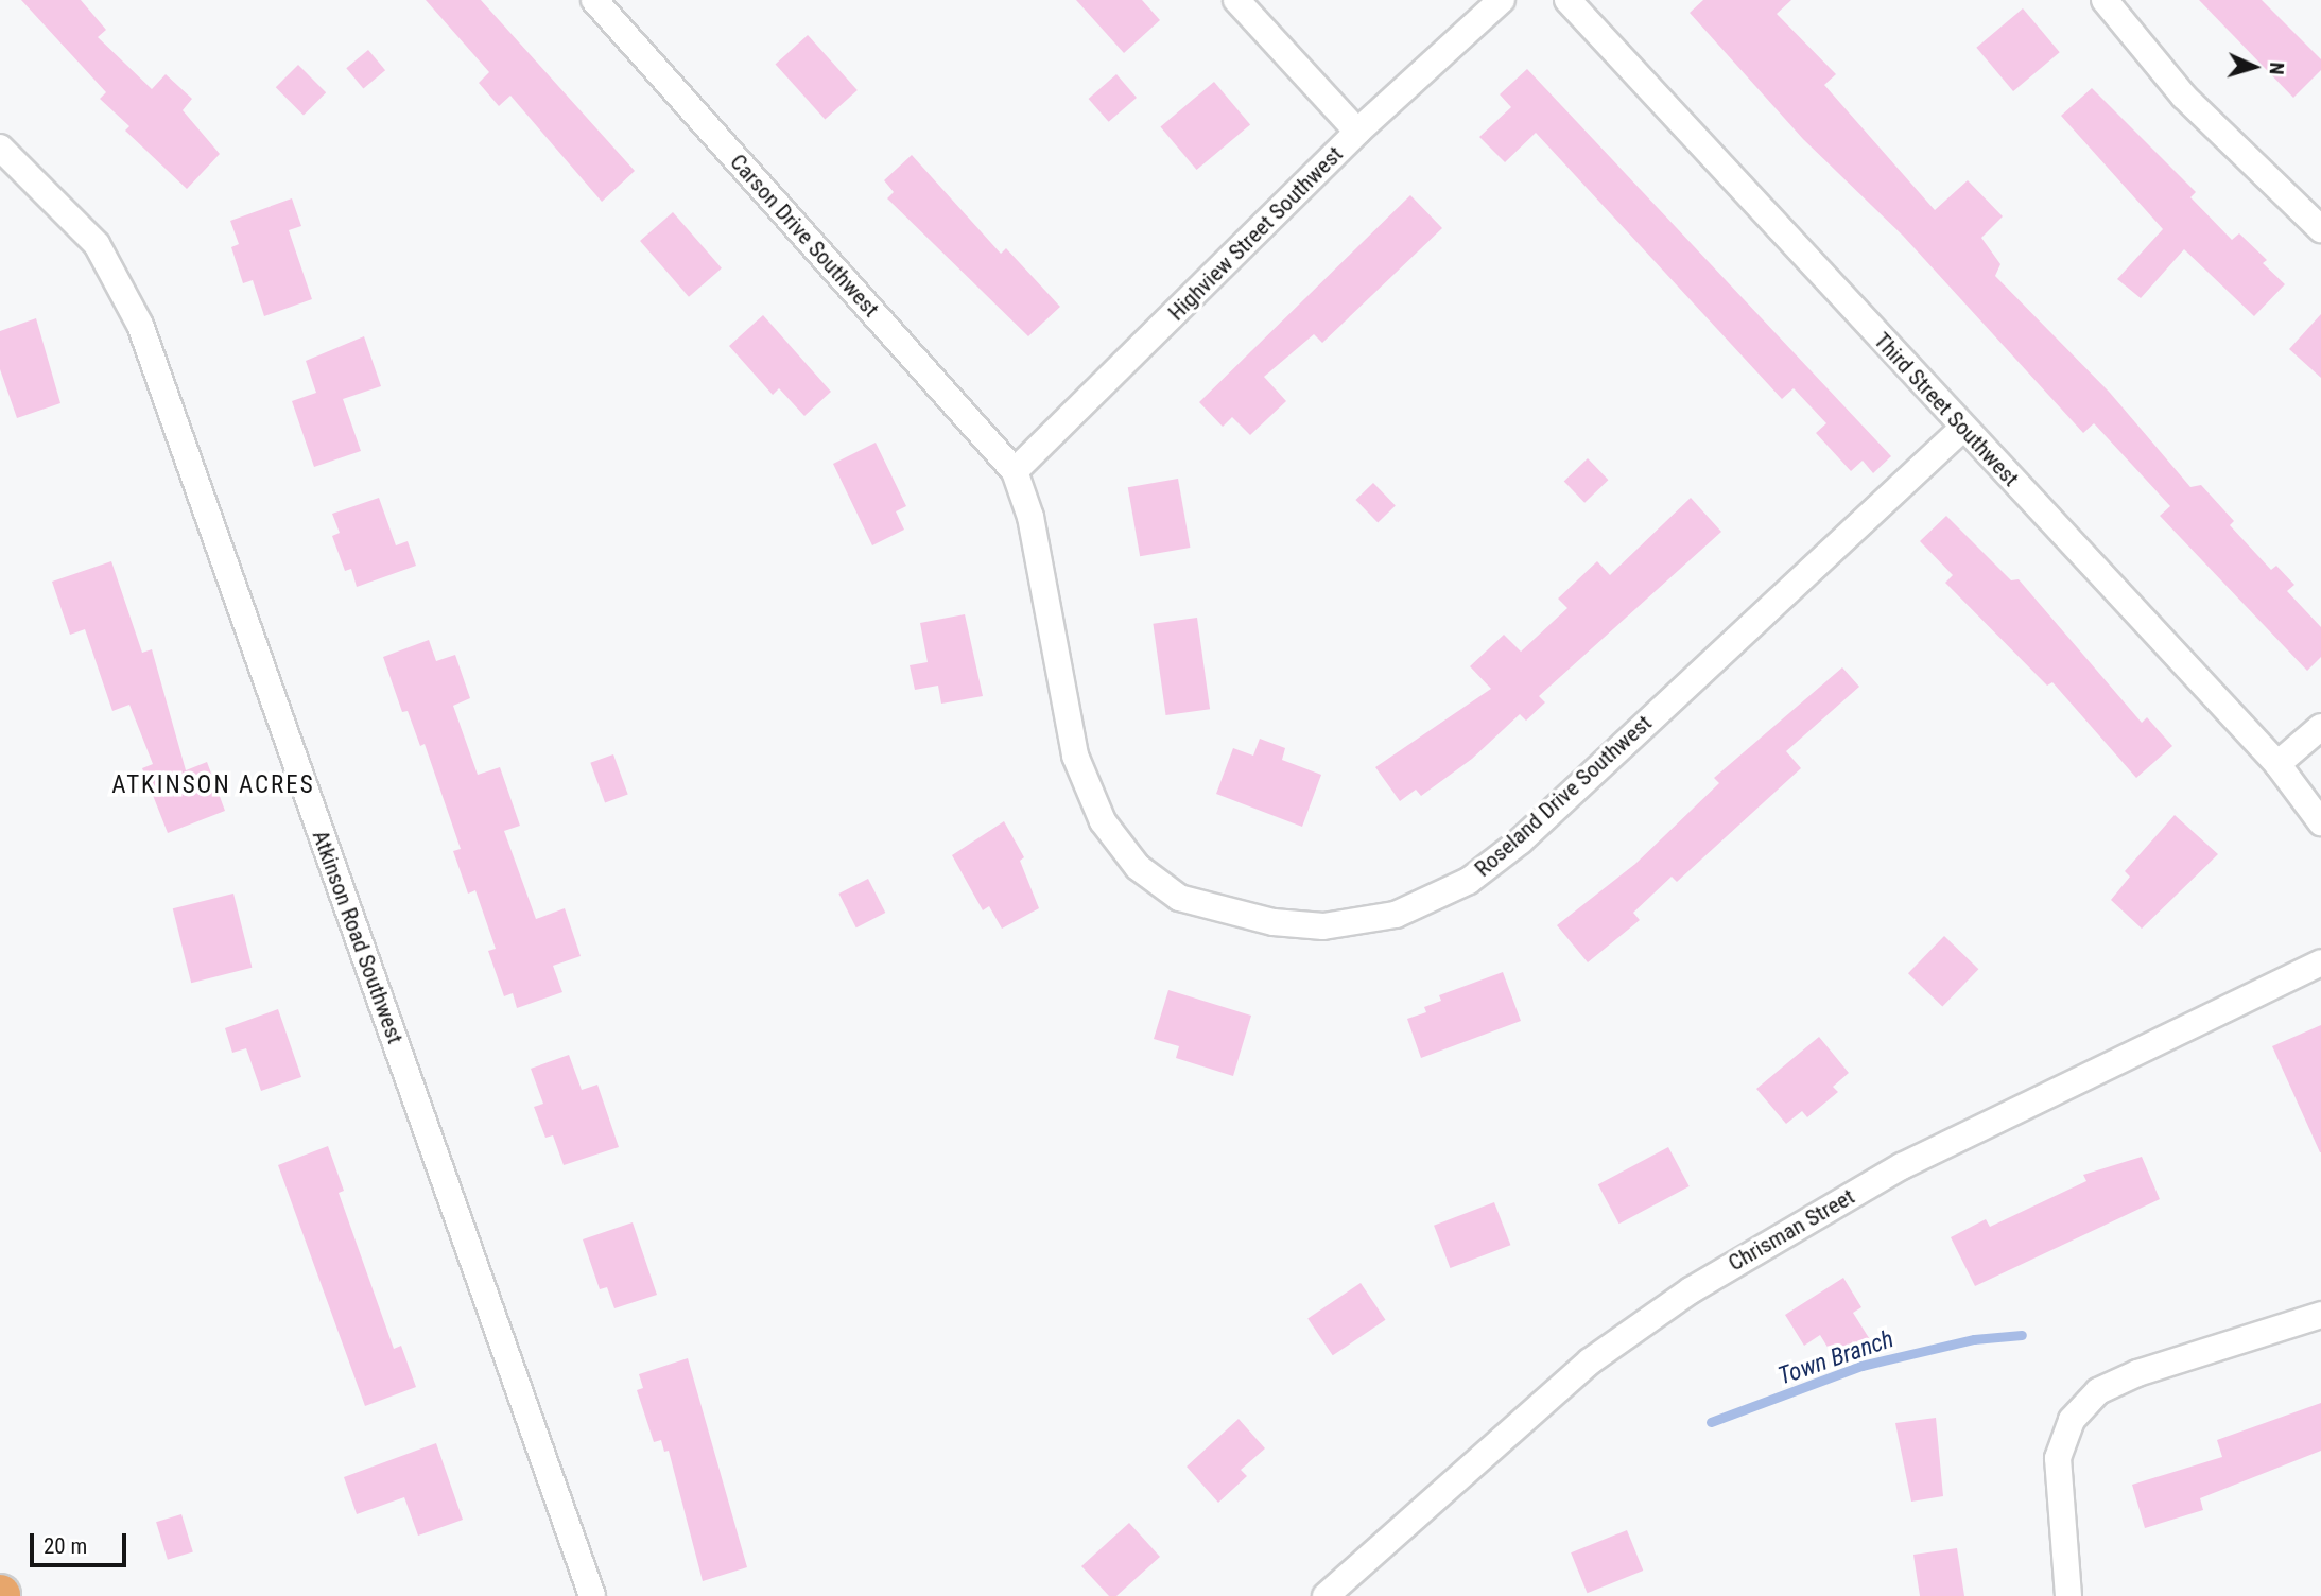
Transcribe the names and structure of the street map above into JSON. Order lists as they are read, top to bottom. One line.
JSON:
{"streets":{"street":["Highview Street Southwest","Carson Drive Southwest","Third Street Southwest","Roseland Drive Southwest","Atkinson Road Southwest","Chrisman Street"]},"crossings":[["Highview Street Southwest","Carson Drive Southwest"],["Highview Street Southwest","Roseland Drive Southwest"],["Carson Drive Southwest","Roseland Drive Southwest"],["Third Street Southwest","Roseland Drive Southwest"]],"districts":["ATKINSON ACRES"],"water":["Town Branch"],"scale_bar":"20 m","north":"right"}
